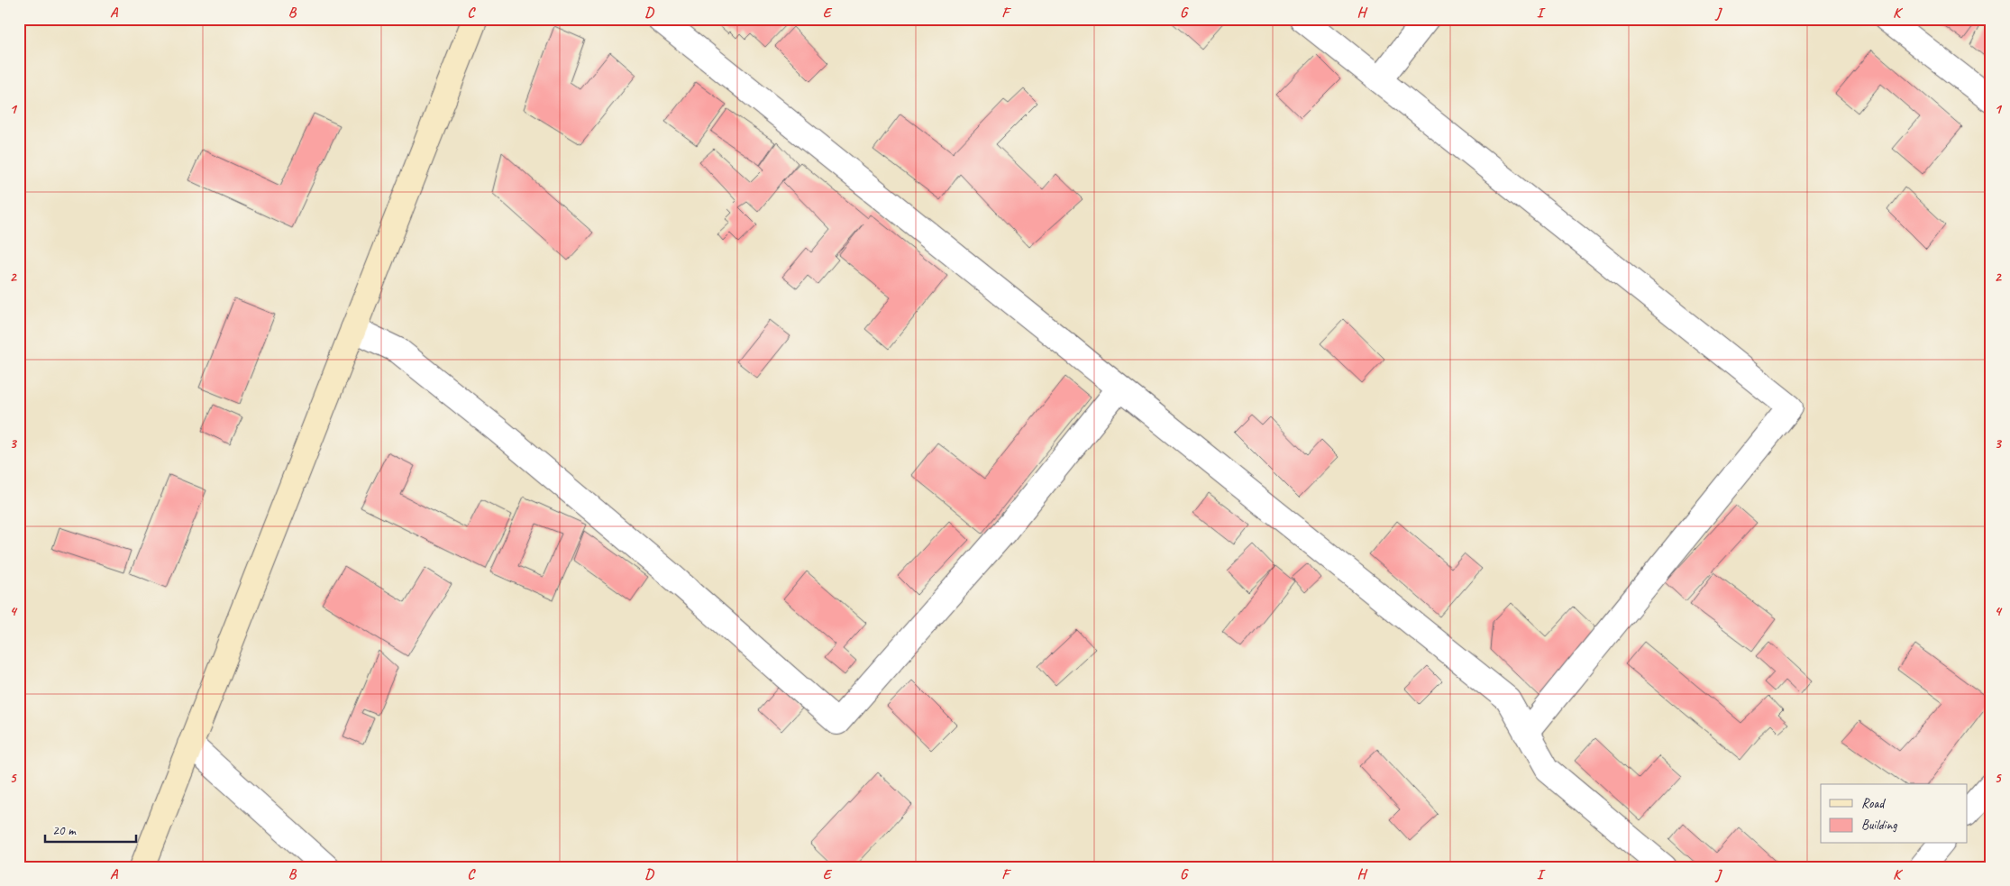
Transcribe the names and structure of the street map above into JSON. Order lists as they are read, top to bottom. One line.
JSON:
{"legend":["Road","Building"],"scale_bar":"20 m","grid":{"columns":["A","B","C","D","E","F","G","H","I","J","K"],"rows":["1","2","3","4","5"]}}
